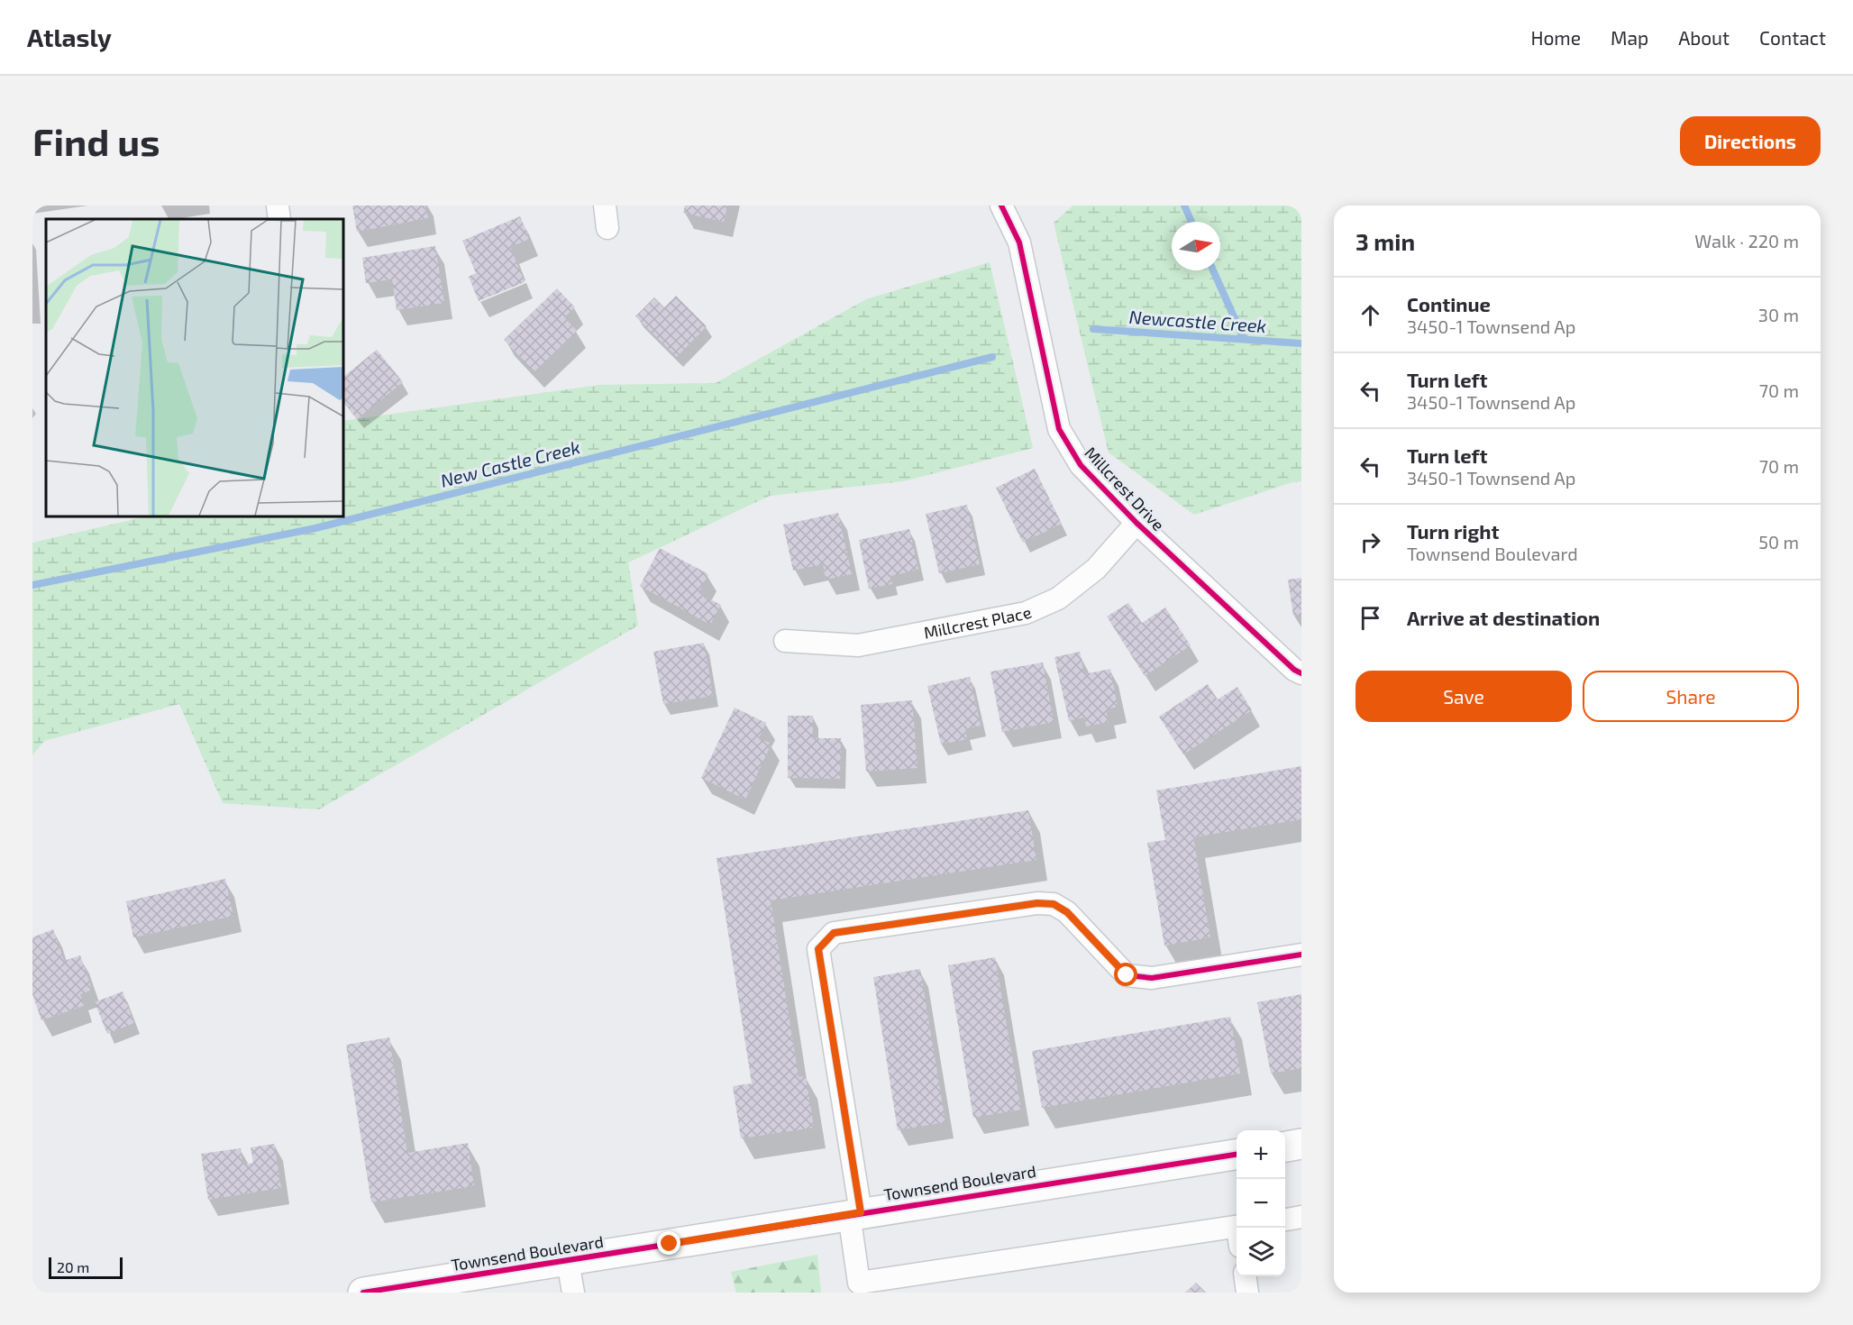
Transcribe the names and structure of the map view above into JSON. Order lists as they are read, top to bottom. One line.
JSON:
{"streets":{"street":["Millcrest Drive","Millcrest Place","Townsend Boulevard"]},"crossings":[["Millcrest Drive","Millcrest Place"]],"water":["Newcastle Creek","New Castle Creek"],"scale_bar":"20 m","north":"right","page":{"header":"Atlasly","nav":["Home","Map","About","Contact"],"buttons":["Directions",["Save","Share"]],"title":"Find us","heading":["3 min","Walk · 220 m"],"list":[["Continue","3450-1 Townsend Ap","30 m"],["Turn left","3450-1 Townsend Ap","70 m"],["Turn left","3450-1 Townsend Ap","70 m"],["Turn right","Townsend Boulevard","50 m"],"Arrive at destination"],"map_buttons":["+","−"],"scale":"20 m"}}
